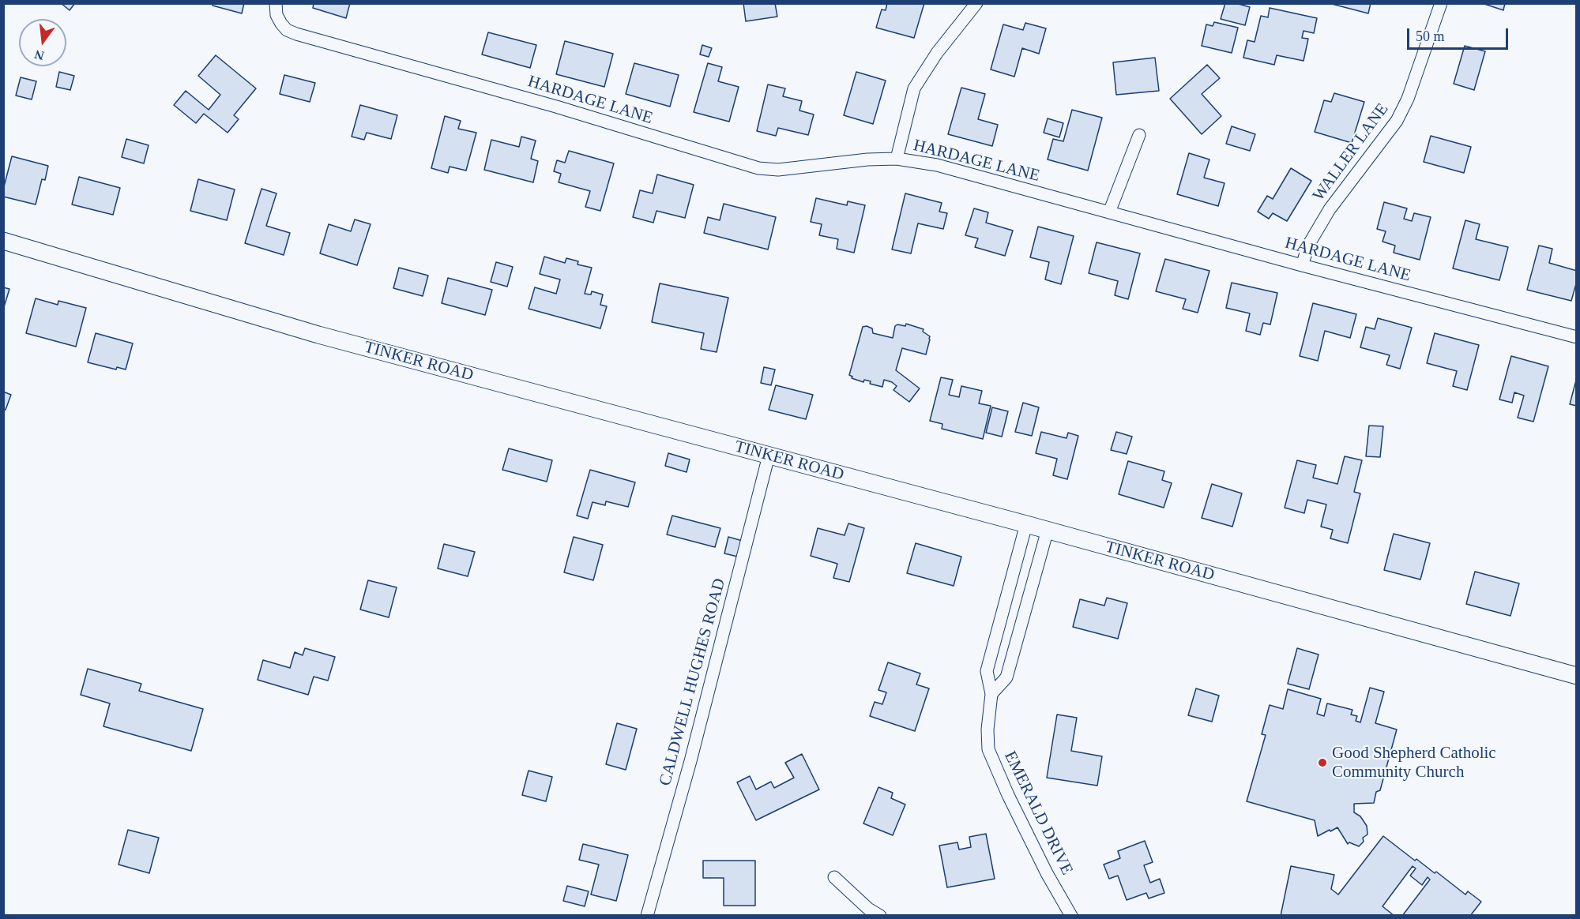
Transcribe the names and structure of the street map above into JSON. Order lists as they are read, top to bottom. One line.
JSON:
{"streets":{"main road":["TINKER ROAD"],"street":["HARDAGE LANE","WALLER LANE","CALDWELL HUGHES ROAD","EMERALD DRIVE"]},"crossings":[["HARDAGE LANE","WALLER LANE"],["TINKER ROAD","CALDWELL HUGHES ROAD"],["TINKER ROAD","EMERALD DRIVE"]],"places":["Good Shepherd Catholic Community Church"],"scale_bar":"50 m","north":"bottom"}
